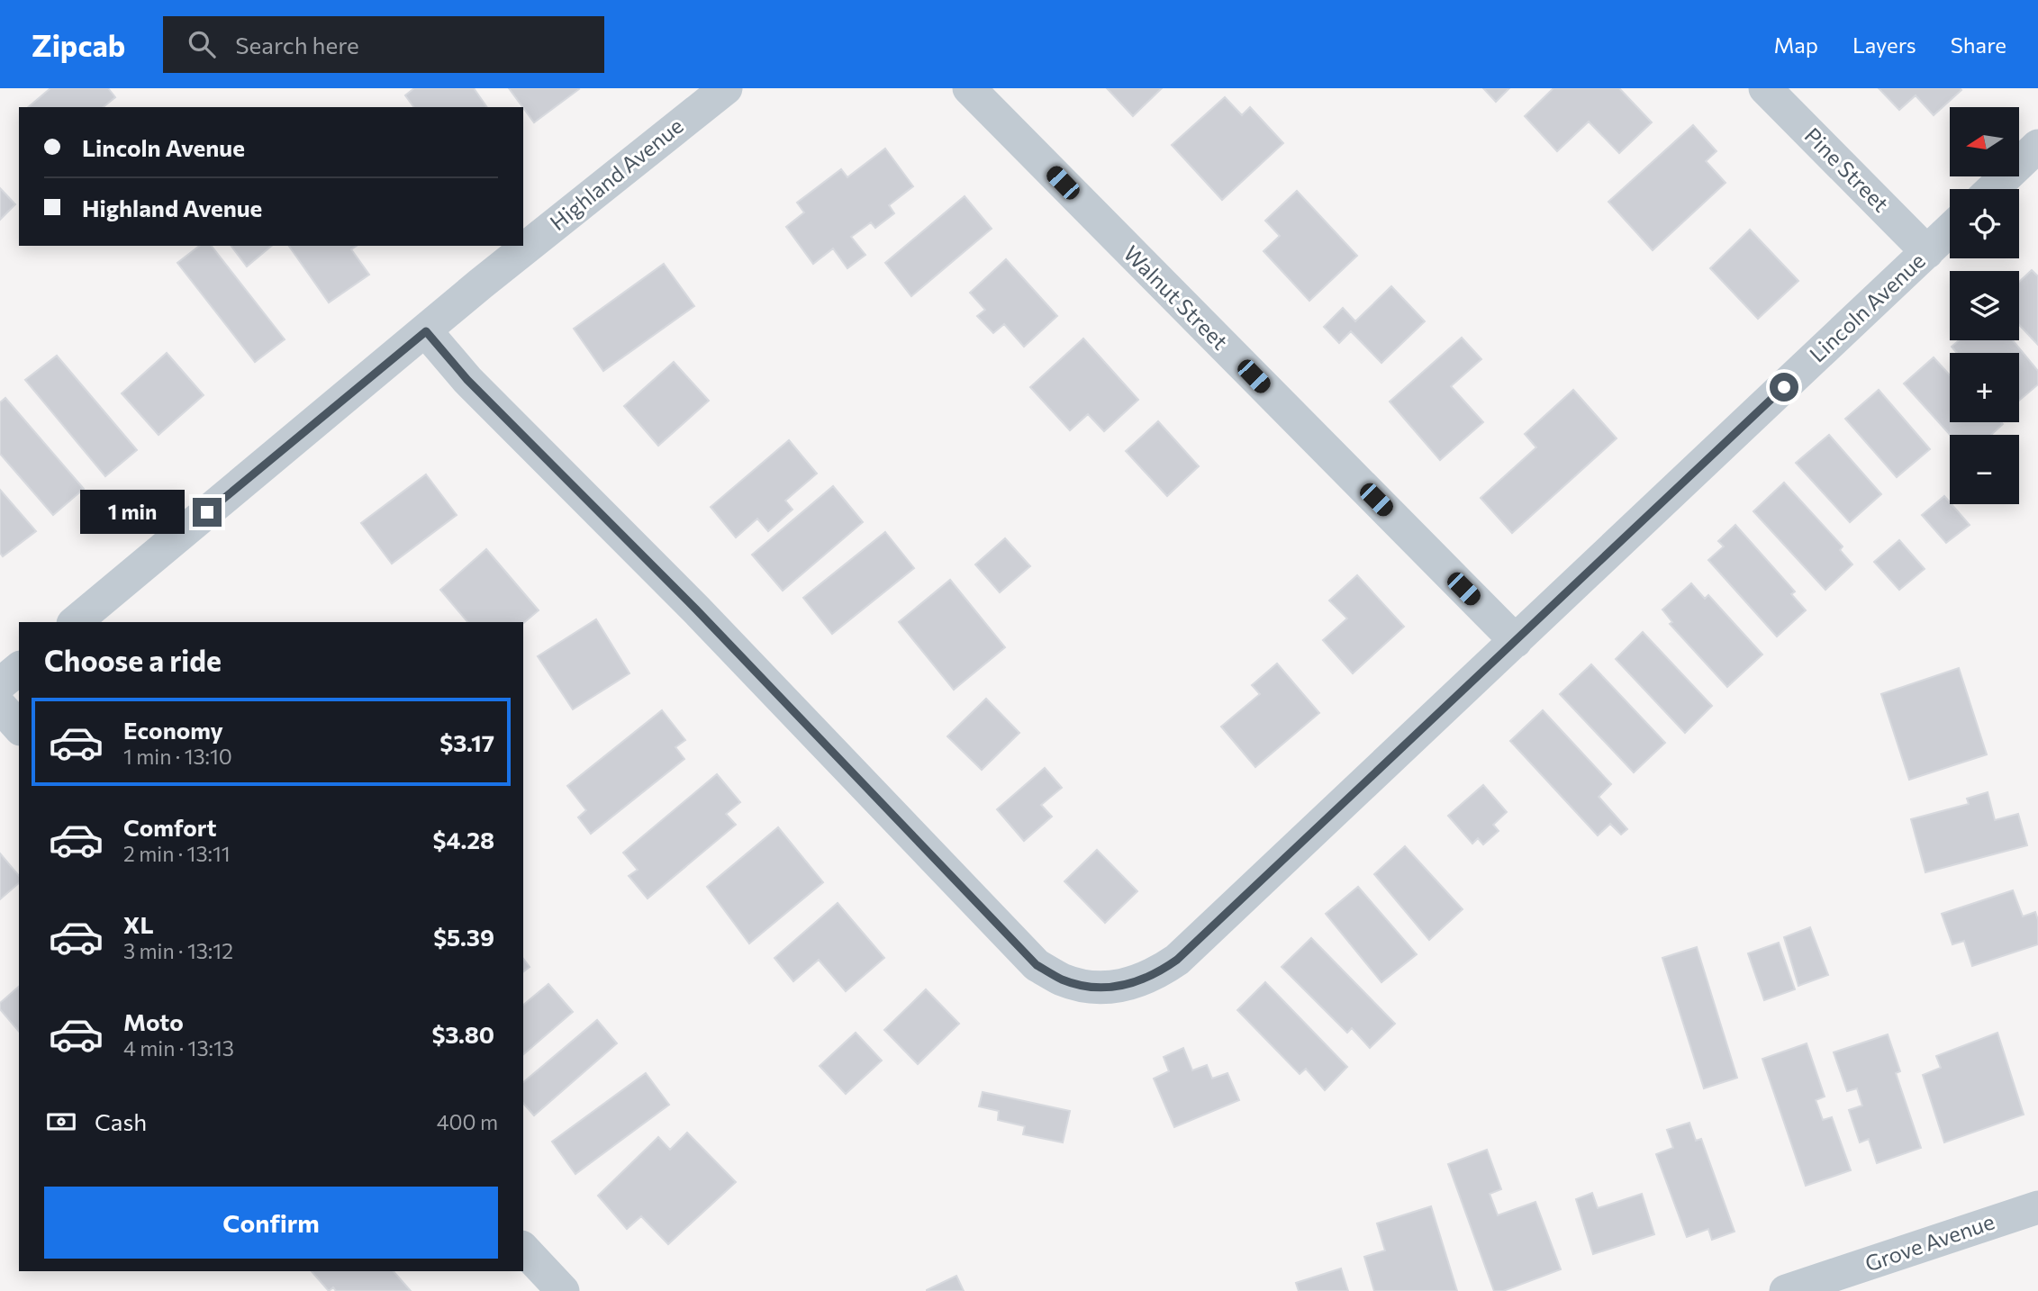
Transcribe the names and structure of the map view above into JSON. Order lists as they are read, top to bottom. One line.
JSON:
{"streets":{"street":["Pine Street","Highland Avenue","Walnut Street","Lincoln Avenue","Grove Avenue"]},"crossings":[["Pine Street","Lincoln Avenue"],["Highland Avenue","Lincoln Avenue"],["Walnut Street","Lincoln Avenue"]],"north":"left","page":{"header":"Zipcab","search":"Search here","nav":["Map","Layers","Share"],"map_buttons":["+","−"],"banner":["Lincoln Avenue","Highland Avenue"],"bubble":"1 min","heading":"Choose a ride","list":[{"name":"Economy","note":"1 min · 13:10","value":"$3.17"},{"name":"Comfort","note":"2 min · 13:11","value":"$4.28"},{"name":"XL","note":"3 min · 13:12","value":"$5.39"},{"name":"Moto","note":"4 min · 13:13","value":"$3.80"}],"pay":["Cash","400 m"],"buttons":"Confirm"}}
